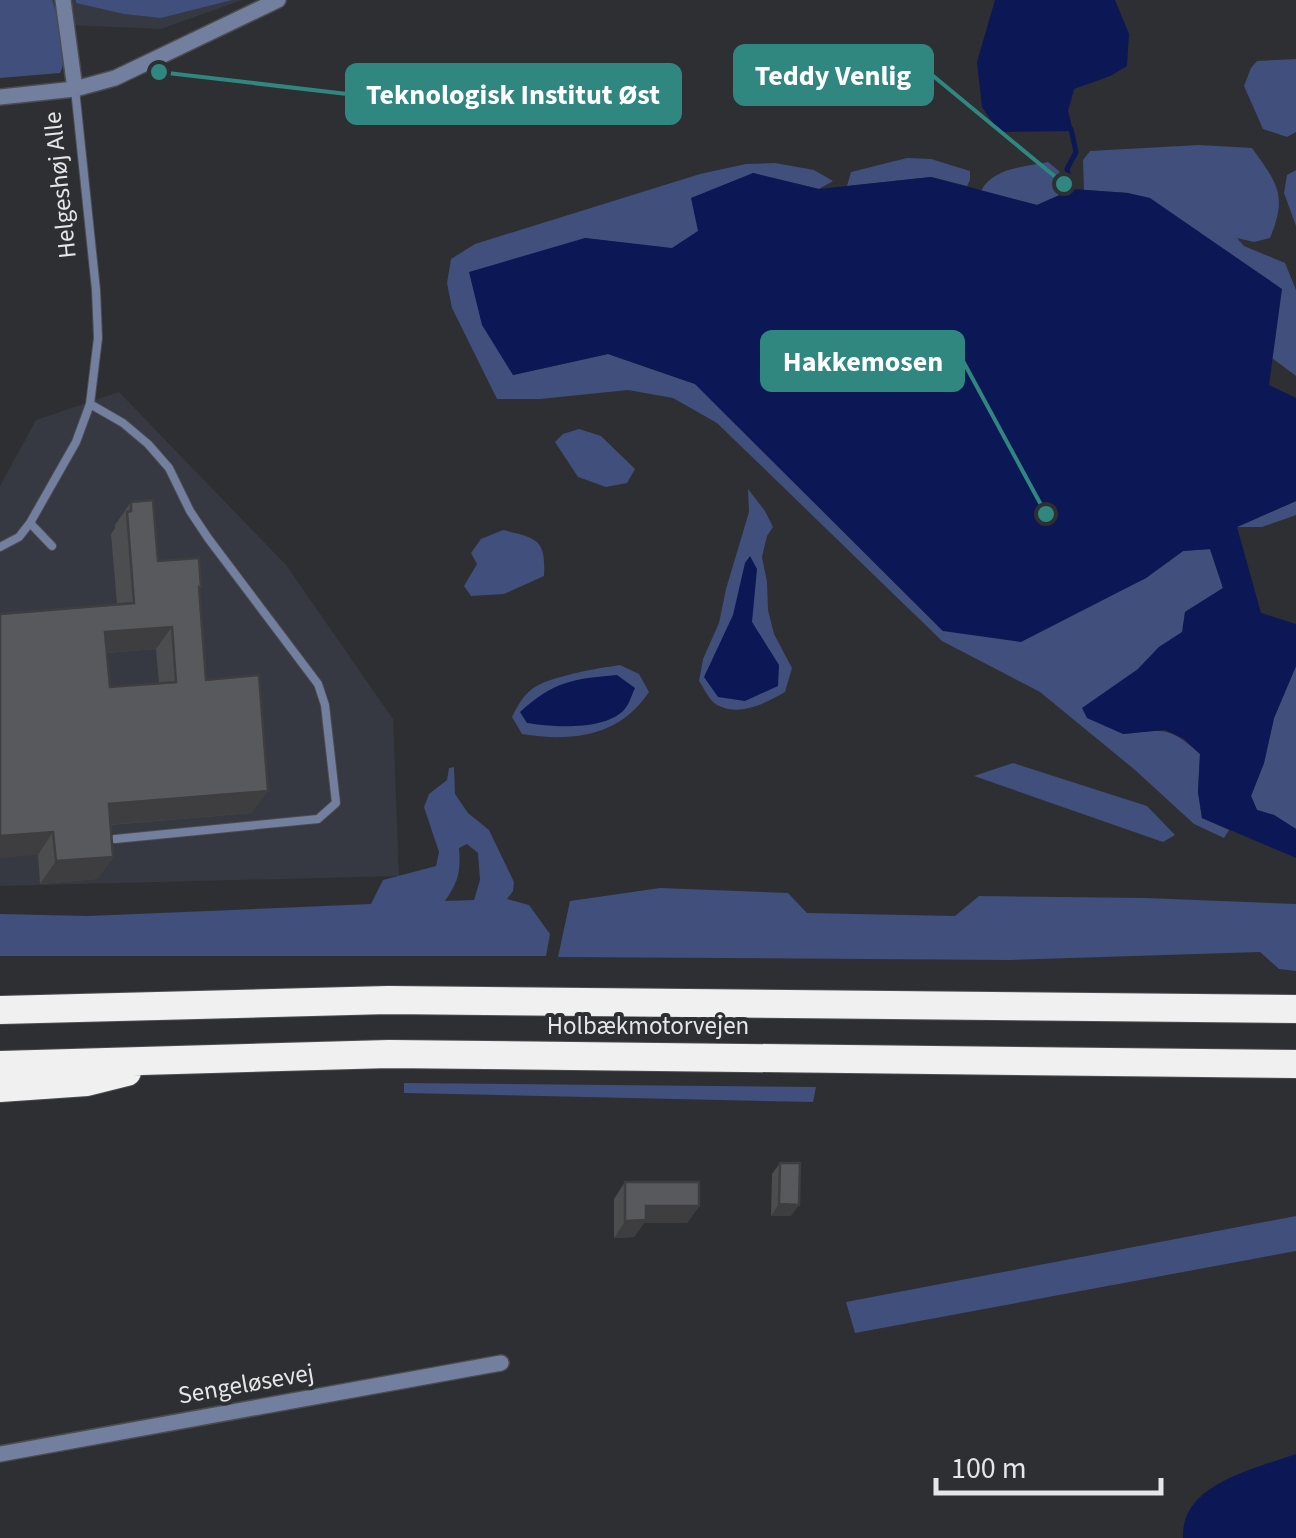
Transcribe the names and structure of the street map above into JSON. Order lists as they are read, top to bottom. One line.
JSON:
{"streets":{"highway":["Holbækmotorvejen"],"street":["Helgeshøj Alle","Sengeløsevej"]},"places":["Teknologisk Institut Øst","Teddy Venlig","Hakkemosen"],"scale_bar":"100 m"}
